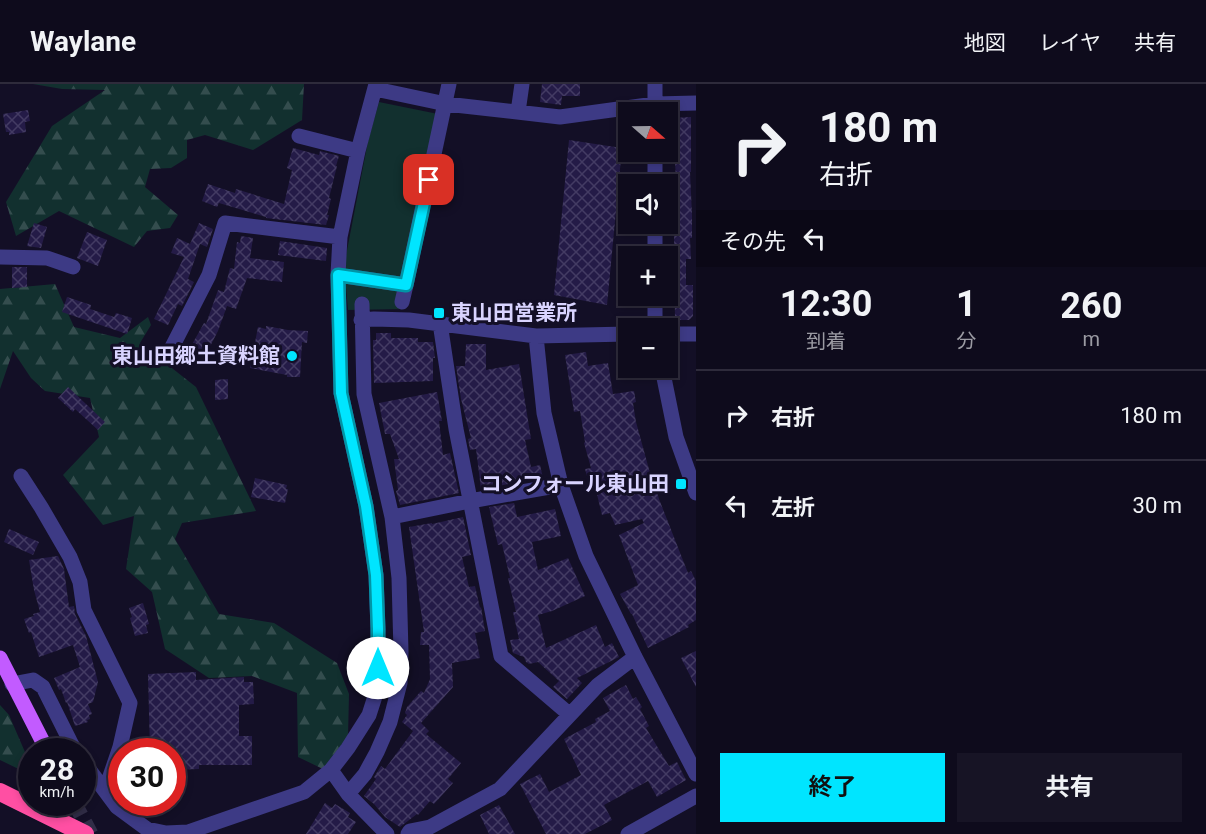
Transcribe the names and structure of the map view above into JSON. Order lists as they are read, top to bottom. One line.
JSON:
{"places":{"transit":["東山田営業所","コンフォール東山田"],"other":["東山田郷土資料館"]},"north":"right","page":{"header":"Waylane","nav":["地図","レイヤ","共有"],"turn":["180 m","右折"],"map_buttons":["+","−"],"then":"その先","eta":["12:30","到着","1","分","260","m"],"list":[{"name":"右折","value":"180 m"},{"name":"左折","value":"30 m"}],"speed":"28 km/h","limit":"30","buttons":["終了","共有"]}}
